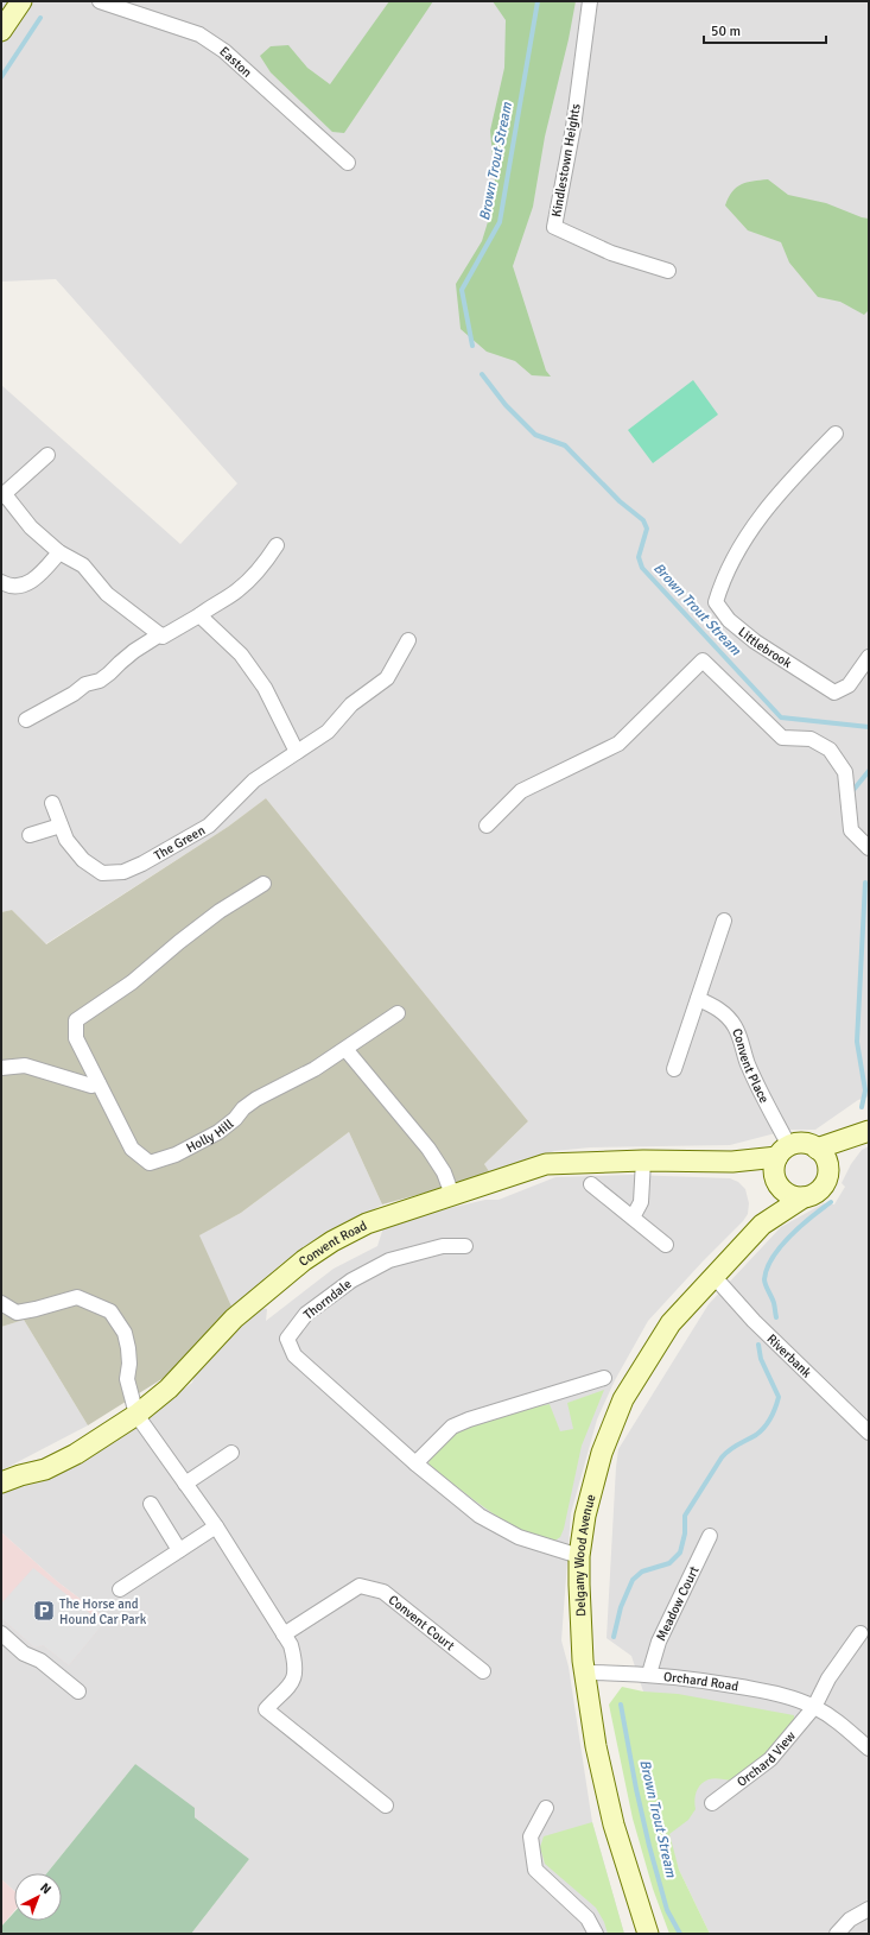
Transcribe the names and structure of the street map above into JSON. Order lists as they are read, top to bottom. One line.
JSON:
{"streets":{"street":["Easton","Kindlestown Heights","Littlebrook","The Green","Convent Place","Holly Hill","Convent Road","Thorndale","Riverbank","Delgany Wood Avenue","Meadow Court","Convent Court","Orchard Road","Orchard View"]},"crossings":[["Convent Place","Convent Road"],["Convent Place","Delgany Wood Avenue"],["Convent Road","Delgany Wood Avenue"],["Thorndale","Delgany Wood Avenue"],["Riverbank","Delgany Wood Avenue"],["Delgany Wood Avenue","Orchard Road"],["Meadow Court","Orchard Road"],["Orchard Road","Orchard View"]],"water":["Brown Trout Stream"],"places":{"parking":["The Horse and Hound Car Park"]},"scale_bar":"50 m","north":"top right"}
